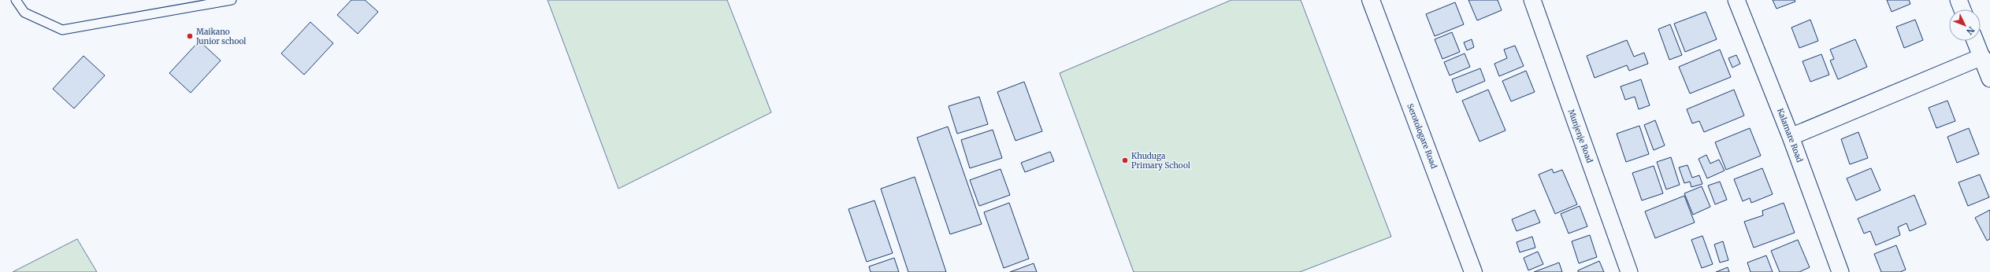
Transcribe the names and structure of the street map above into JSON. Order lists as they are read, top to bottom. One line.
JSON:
{"streets":{"street":["Kalamare Road","Serotologare Road","Munjenje Road"]},"places":["Maikano Junior school","Khuduga Primary School"],"north":"bottom right"}
